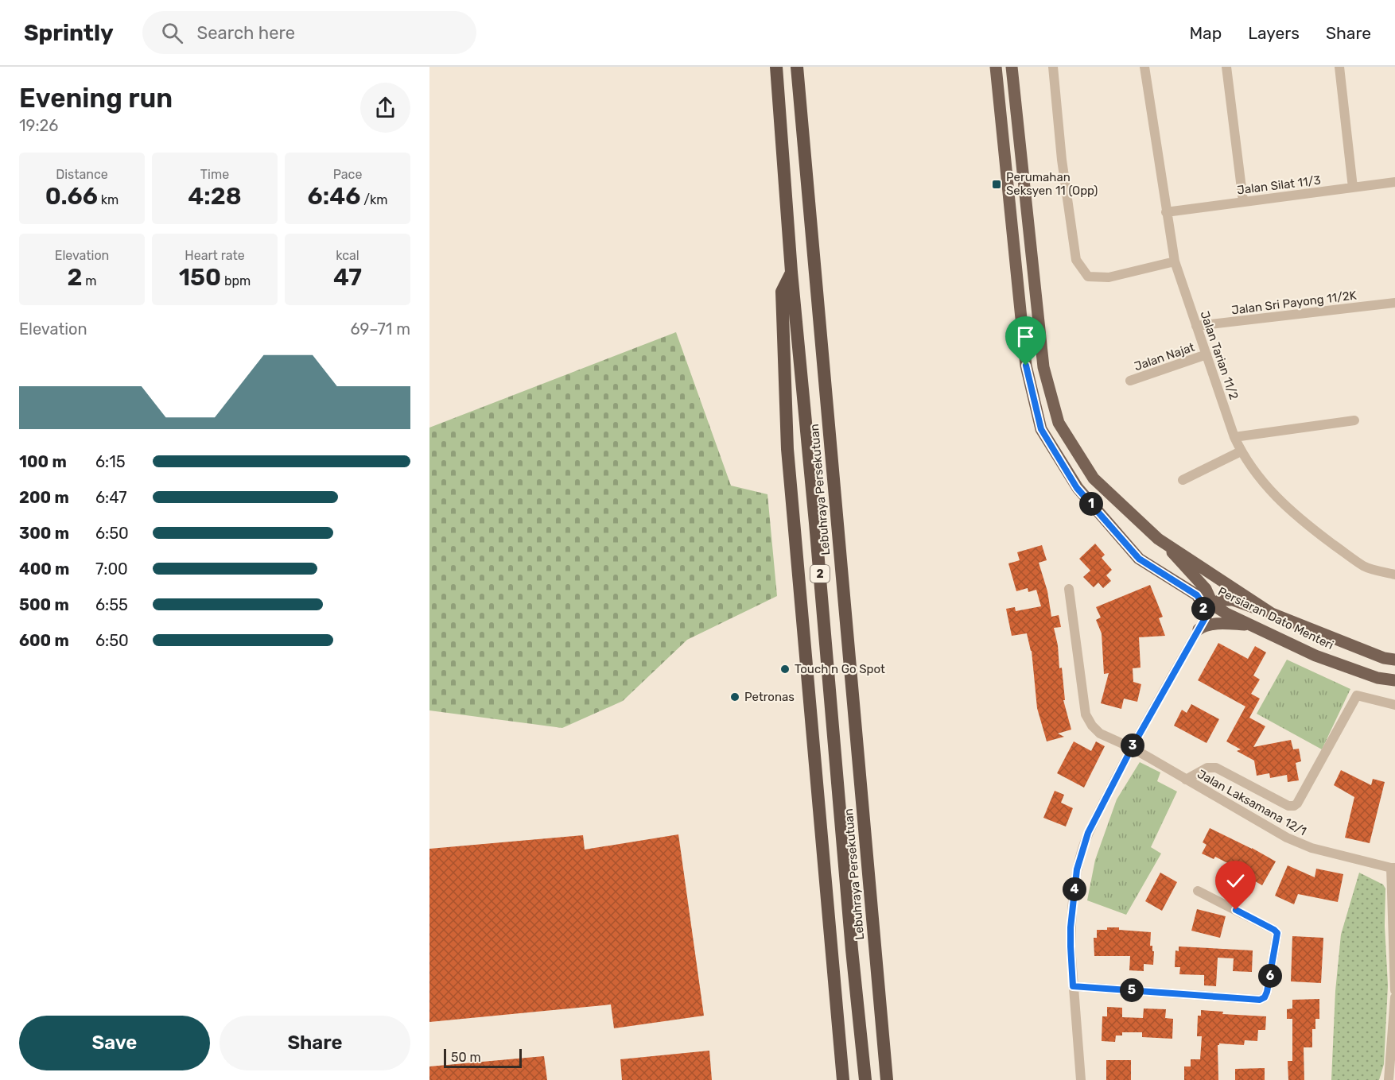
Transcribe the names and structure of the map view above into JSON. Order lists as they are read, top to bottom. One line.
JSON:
{"streets":{"highway":["Lebuhraya Persekutuan","2"],"main road":["Persiaran Dato Menteri"],"street":["Jalan Silat 11/3","Jalan Sri Payong 11/2K","Jalan Tarian 11/2","Jalan Najat","Jalan Laksamana 12/1"]},"crossings":[["Jalan Silat 11/3","Jalan Tarian 11/2"],["Jalan Sri Payong 11/2K","Jalan Tarian 11/2"],["Jalan Tarian 11/2","Jalan Najat"]],"places":{"transit":["Perumahan Seksyen 11 (Opp)"],"other":["Touch n Go Spot","Petronas"]},"scale_bar":"50 m","page":{"header":"Sprintly","search":"Search here","nav":["Map","Layers","Share"],"heading":["Evening run","19:26"],"stats":[["Distance","0.66 km"],["Time","4:28"],["Pace","6:46 /km"],["Elevation","2 m"],["Heart rate","150 bpm"],["kcal","47"]],"chart":["Elevation","69–71 m"],"list":[{"name":"100 m","note":"6:15"},{"name":"200 m","note":"6:47"},{"name":"300 m","note":"6:50"},{"name":"400 m","note":"7:00"},{"name":"500 m","note":"6:55"},{"name":"600 m","note":"6:50"}],"pins":["1","2","3","4","6","5"],"buttons":["Save","Share"],"scale":"50 m"}}
